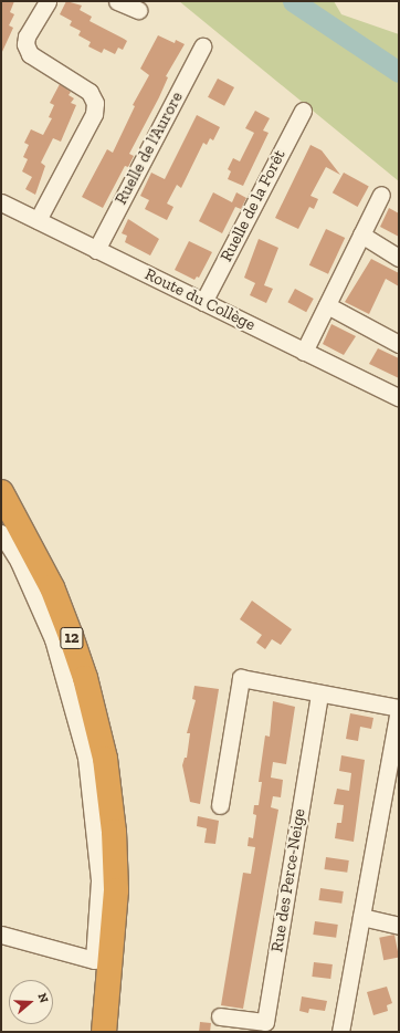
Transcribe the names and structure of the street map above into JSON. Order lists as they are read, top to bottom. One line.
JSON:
{"streets":{"highway":["12"],"street":["Ruelle de l'Aurore","Ruelle de la Forêt","Route du Collège","Rue des Perce-Neige"]},"crossings":[["Ruelle de l'Aurore","Route du Collège"],["Ruelle de la Forêt","Route du Collège"]],"north":"right"}
